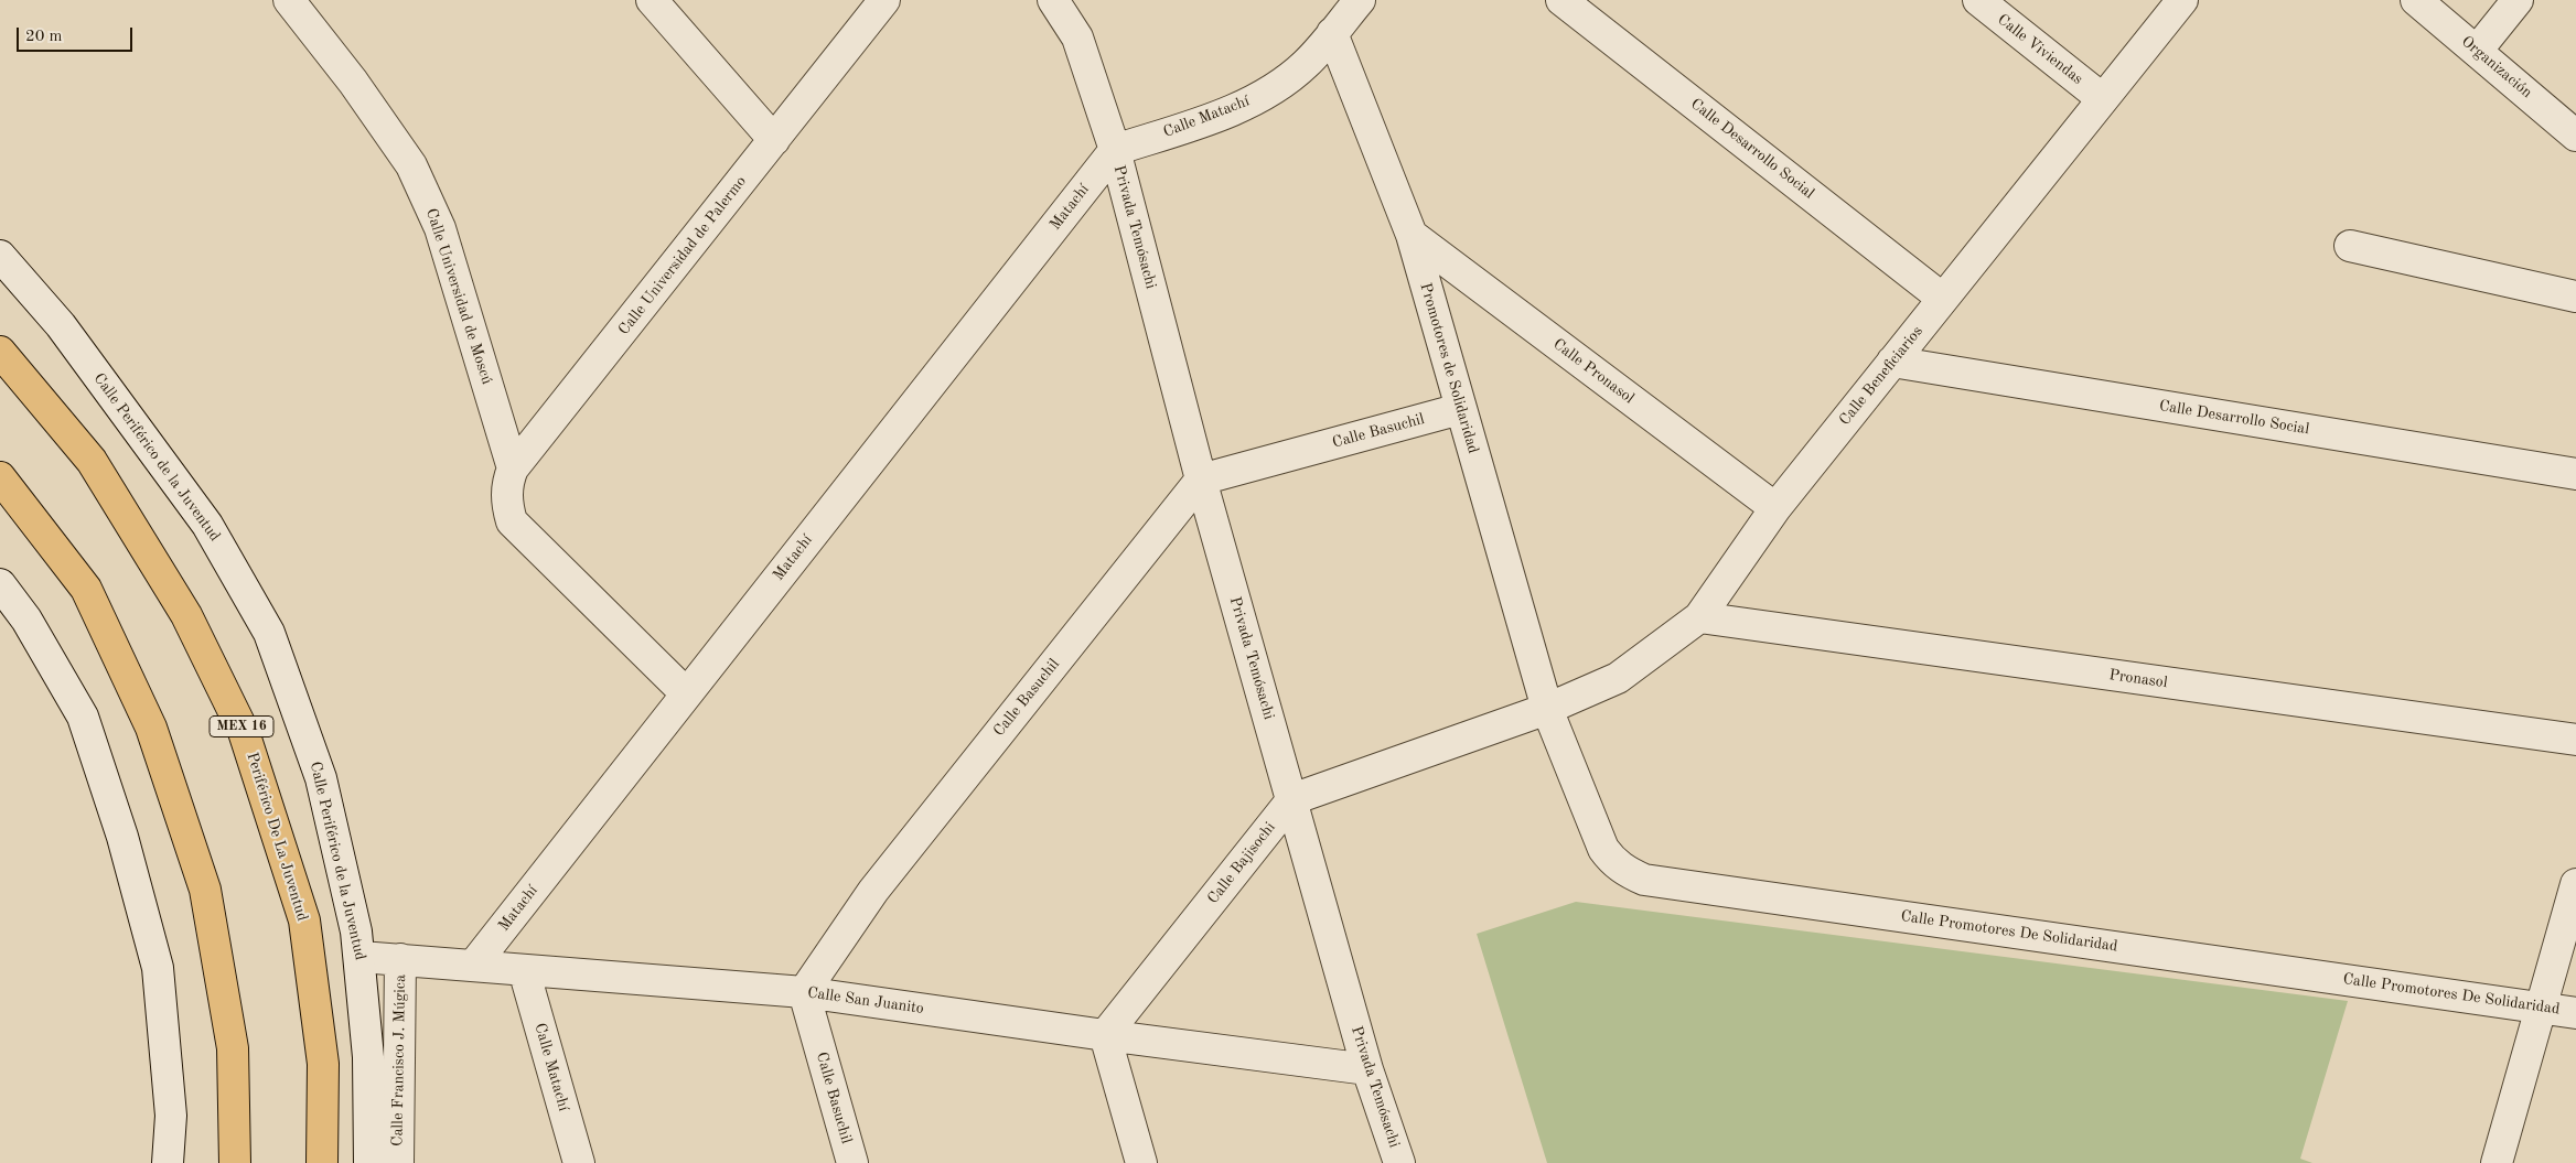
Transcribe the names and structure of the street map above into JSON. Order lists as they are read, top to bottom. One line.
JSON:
{"streets":{"highway":["MEX 16","Periférico De La Juventud"],"street":["Calle Viviendas","Organización","Calle Matachí","Calle Desarrollo Social","Matachí","Privada Temósachi","Calle Universidad de Palermo","Calle Universidad de Moscú","Promotores de Solidaridad","Calle Pronasol","Calle Beneficiarios","Calle Basuchil","Calle Periférico de la Juventud","Pronasol","Calle Bajisochi","Calle Promotores De Solidaridad","Calle San Juanito","Calle Francisco J. Múgica"]},"crossings":[["Calle Viviendas","Calle Beneficiarios"],["Calle Matachí","Matachí"],["Calle Matachí","Privada Temósachi"],["Calle Matachí","Promotores de Solidaridad"],["Calle Matachí","Calle San Juanito"],["Calle Desarrollo Social","Calle Beneficiarios"],["Matachí","Privada Temósachi"],["Matachí","Calle Universidad de Palermo"],["Matachí","Calle San Juanito"],["Privada Temósachi","Calle Basuchil"],["Privada Temósachi","Calle Bajisochi"],["Privada Temósachi","Calle San Juanito"],["Calle Universidad de Palermo","Calle Universidad de Moscú"],["Promotores de Solidaridad","Calle Pronasol"],["Promotores de Solidaridad","Calle Beneficiarios"],["Promotores de Solidaridad","Calle Basuchil"],["Promotores de Solidaridad","Calle Promotores De Solidaridad"],["Calle Pronasol","Calle Beneficiarios"],["Calle Beneficiarios","Pronasol"],["Calle Beneficiarios","Calle Promotores De Solidaridad"],["Calle Basuchil","Calle San Juanito"],["Calle Periférico de la Juventud","Calle San Juanito"],["Calle Bajisochi","Calle San Juanito"],["Calle San Juanito","Calle Francisco J. Múgica"]],"scale_bar":"20 m"}
